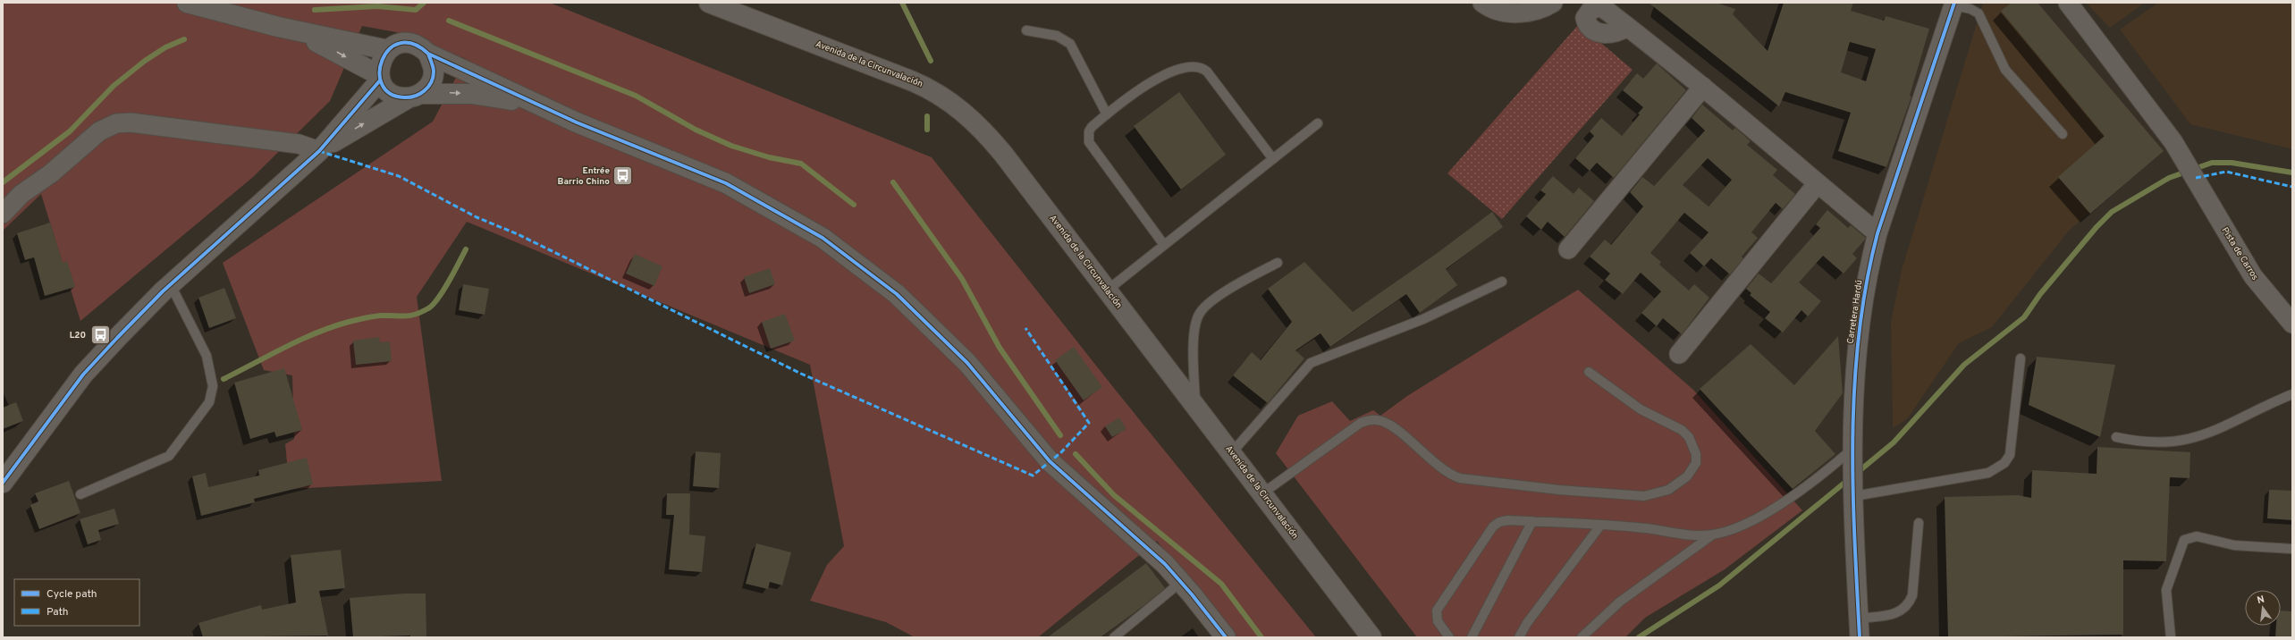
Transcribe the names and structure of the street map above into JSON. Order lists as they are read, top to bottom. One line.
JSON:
{"streets":{"street":["Avenida de la Circunvalación","Pista de Carros","Carretera Hardú"]},"places":{"bus stop":["Entrée Barrio Chino","L20"]},"legend":["Cycle path","Path"],"north":"top"}
